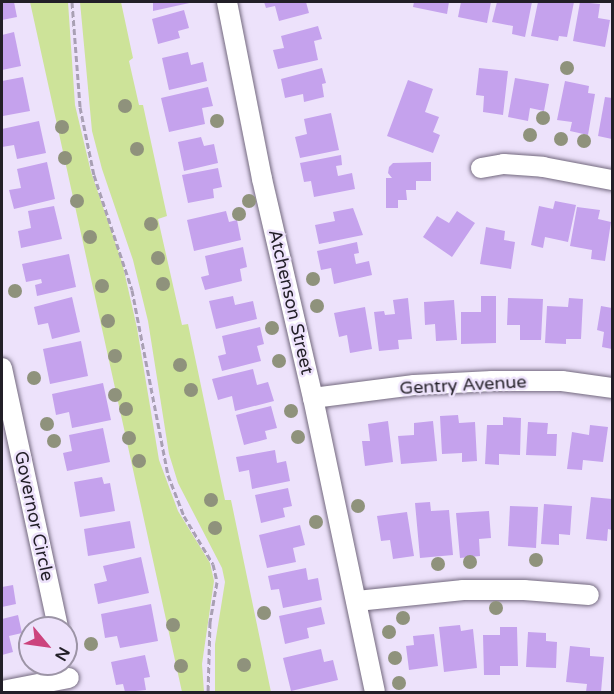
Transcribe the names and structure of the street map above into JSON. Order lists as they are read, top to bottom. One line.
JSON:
{"streets":{"street":["Atchenson Street","Gentry Avenue","Governor Circle"]},"crossings":[["Atchenson Street","Gentry Avenue"]],"north":"bottom right"}
